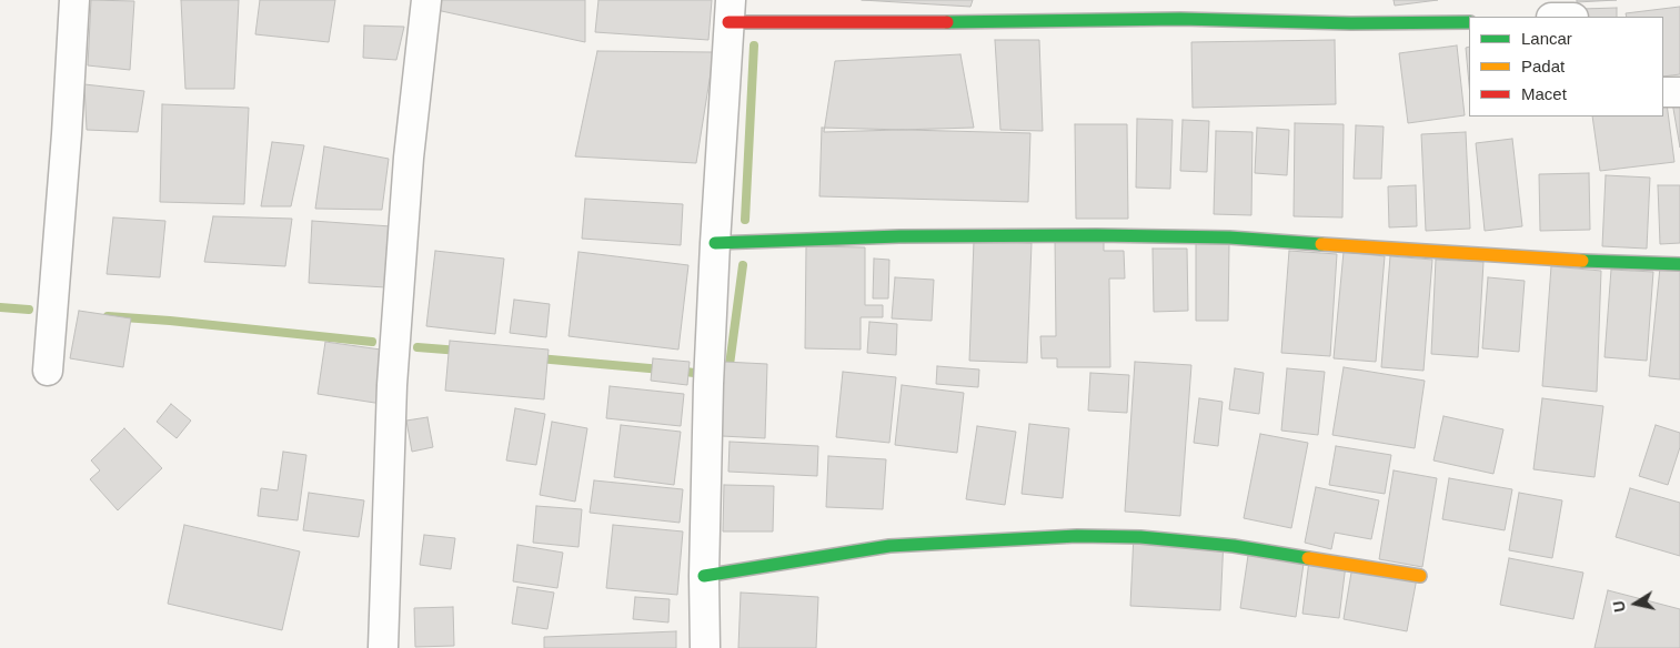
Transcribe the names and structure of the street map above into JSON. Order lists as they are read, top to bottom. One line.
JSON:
{"legend":["Lancar","Padat","Macet"],"north":"left"}
